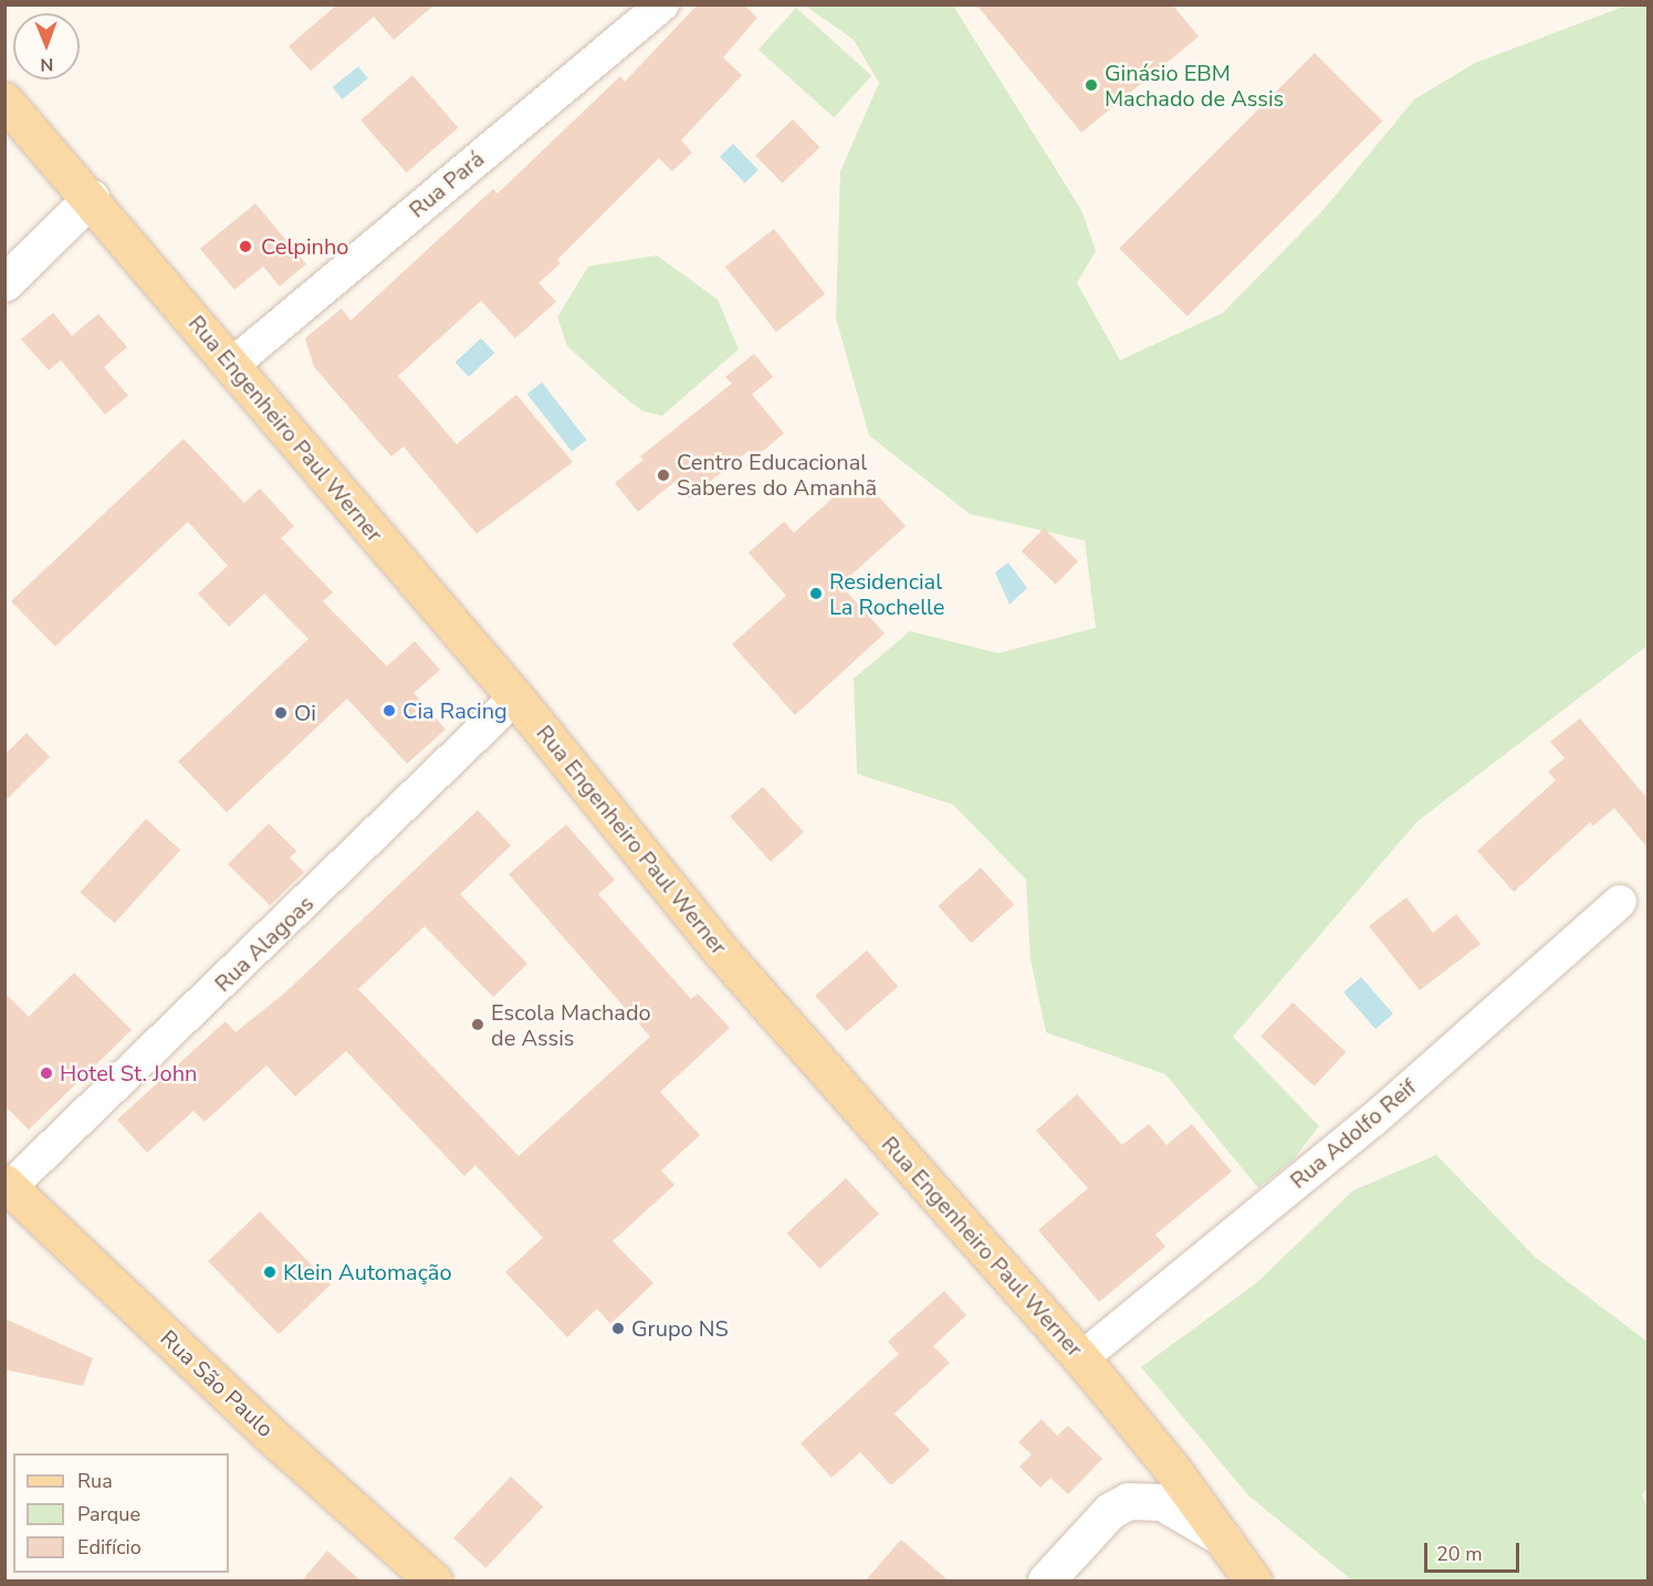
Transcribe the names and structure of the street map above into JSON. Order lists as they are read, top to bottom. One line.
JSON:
{"streets":{"main road":["Rua Engenheiro Paul Werner","Rua São Paulo"],"street":["Rua Pará","Rua Alagoas","Rua Adolfo Reif"]},"crossings":[["Rua Pará","Rua Engenheiro Paul Werner"],["Rua Engenheiro Paul Werner","Rua Alagoas"],["Rua Engenheiro Paul Werner","Rua Adolfo Reif"],["Rua Alagoas","Rua São Paulo"]],"places":["Ginásio EBM Machado de Assis","Celpinho","Centro Educacional Saberes do Amanhã","Residencial La Rochelle","Cia Racing","Oi","Escola Machado de Assis","Hotel St. John","Klein Automação","Grupo NS"],"legend":["Rua","Parque","Edifício"],"scale_bar":"20 m","north":"bottom"}
